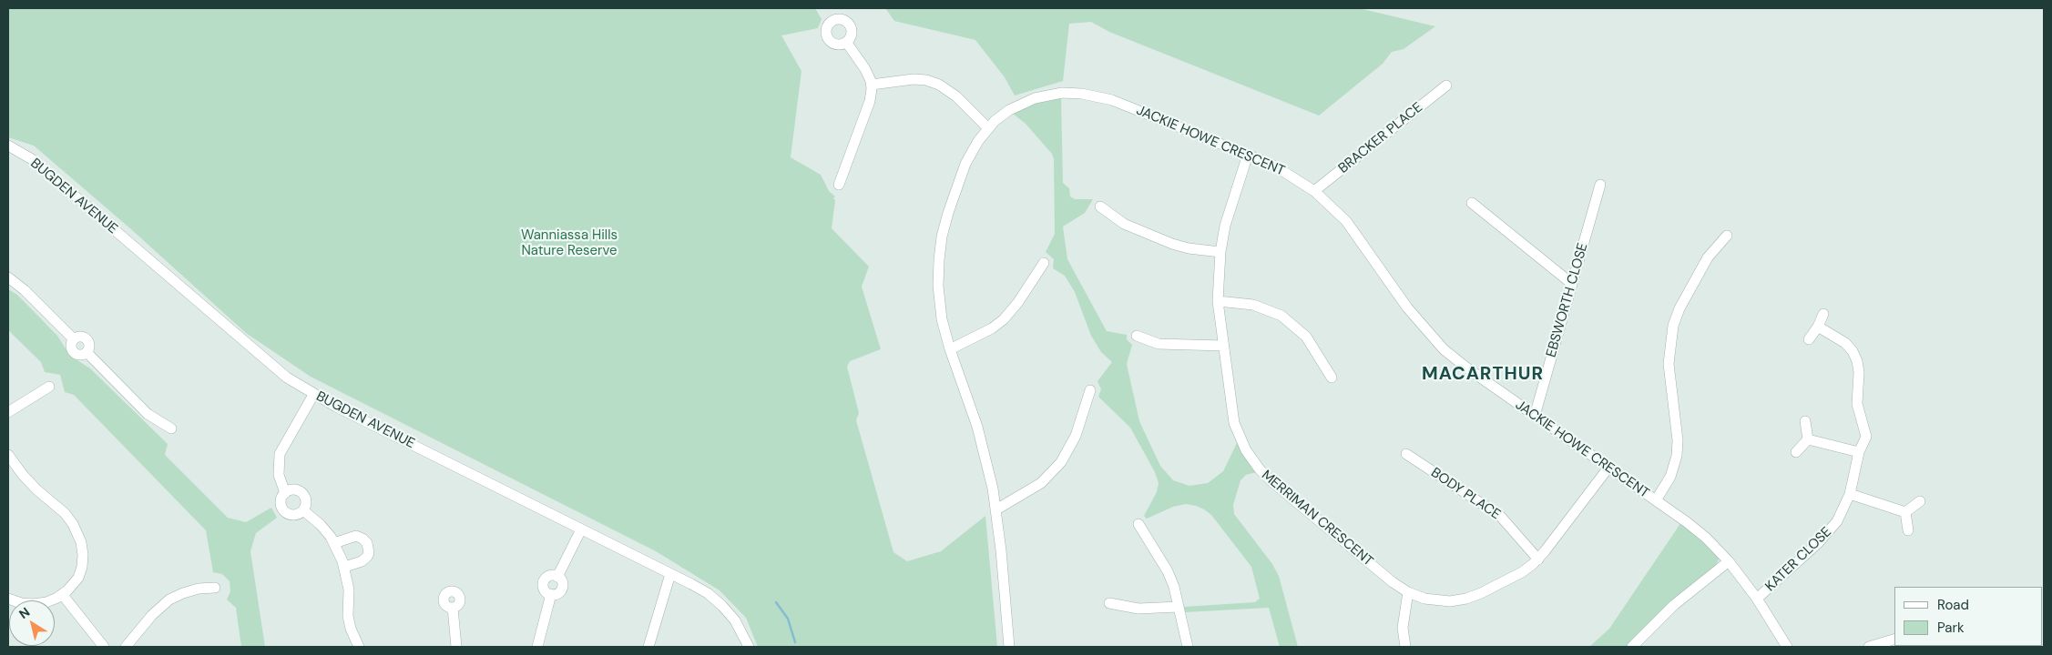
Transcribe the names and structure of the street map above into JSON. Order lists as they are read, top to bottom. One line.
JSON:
{"streets":{"street":["BRACKER PLACE","JACKIE HOWE CRESCENT","BUGDEN AVENUE","EBSWORTH CLOSE","BODY PLACE","MERRIMAN CRESCENT","KATER CLOSE"]},"crossings":[["BRACKER PLACE","JACKIE HOWE CRESCENT"],["JACKIE HOWE CRESCENT","EBSWORTH CLOSE"],["JACKIE HOWE CRESCENT","MERRIMAN CRESCENT"],["JACKIE HOWE CRESCENT","KATER CLOSE"],["BODY PLACE","MERRIMAN CRESCENT"]],"districts":["MACARTHUR"],"parks":["Wanniassa Hills Nature Reserve"],"legend":["Road","Park"],"north":"top left"}
